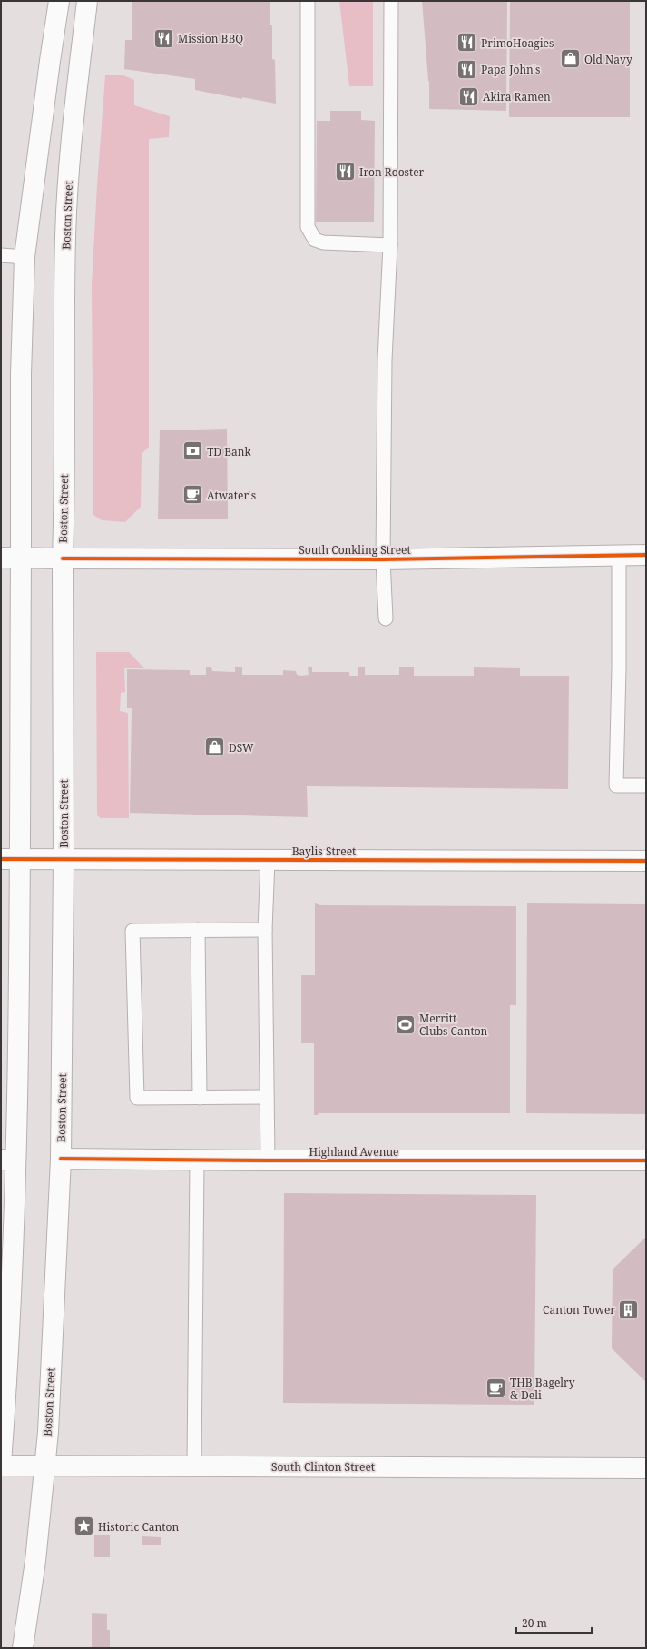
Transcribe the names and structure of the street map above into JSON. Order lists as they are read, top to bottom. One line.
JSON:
{"streets":{"main road":["Boston Street","South Conkling Street","Baylis Street","Highland Avenue","South Clinton Street"]},"crossings":[["Boston Street","South Conkling Street"],["Boston Street","Baylis Street"],["Boston Street","Highland Avenue"],["Boston Street","South Clinton Street"]],"places":{"restaurant":["Mission BBQ","PrimoHoagies","Papa John's","Akira Ramen","Iron Rooster"],"shop":["Old Navy","DSW"],"bank":["TD Bank"],"cafe":["Atwater's","THB Bagelry & Deli"],"sports":["Merritt Clubs Canton"],"building":["Canton Tower"],"place":["Historic Canton"]},"scale_bar":"20 m"}
